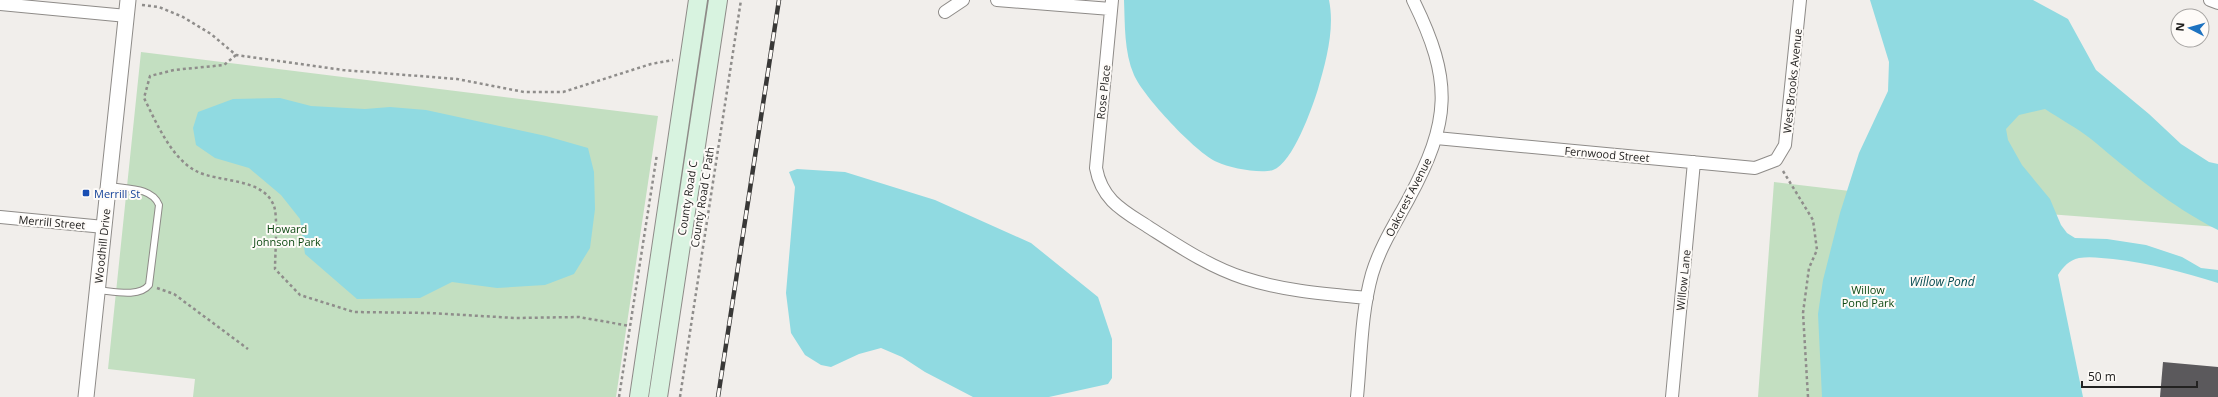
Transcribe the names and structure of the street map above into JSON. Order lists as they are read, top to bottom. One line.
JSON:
{"streets":{"main road":["County Road C"],"street":["West Brooks Avenue","Rose Place","Fernwood Street","Oakcrest Avenue","Merrill Street","Woodhill Drive","Willow Lane"],"path":["County Road C Path"]},"crossings":[["West Brooks Avenue","Fernwood Street"],["Rose Place","Oakcrest Avenue"],["Fernwood Street","Oakcrest Avenue"],["Fernwood Street","Willow Lane"],["Merrill Street","Woodhill Drive"]],"water":["Willow Pond"],"parks":["Howard Johnson Park","Willow Pond Park"],"places":{"transit":["Merrill St"]},"scale_bar":"50 m","north":"left"}
